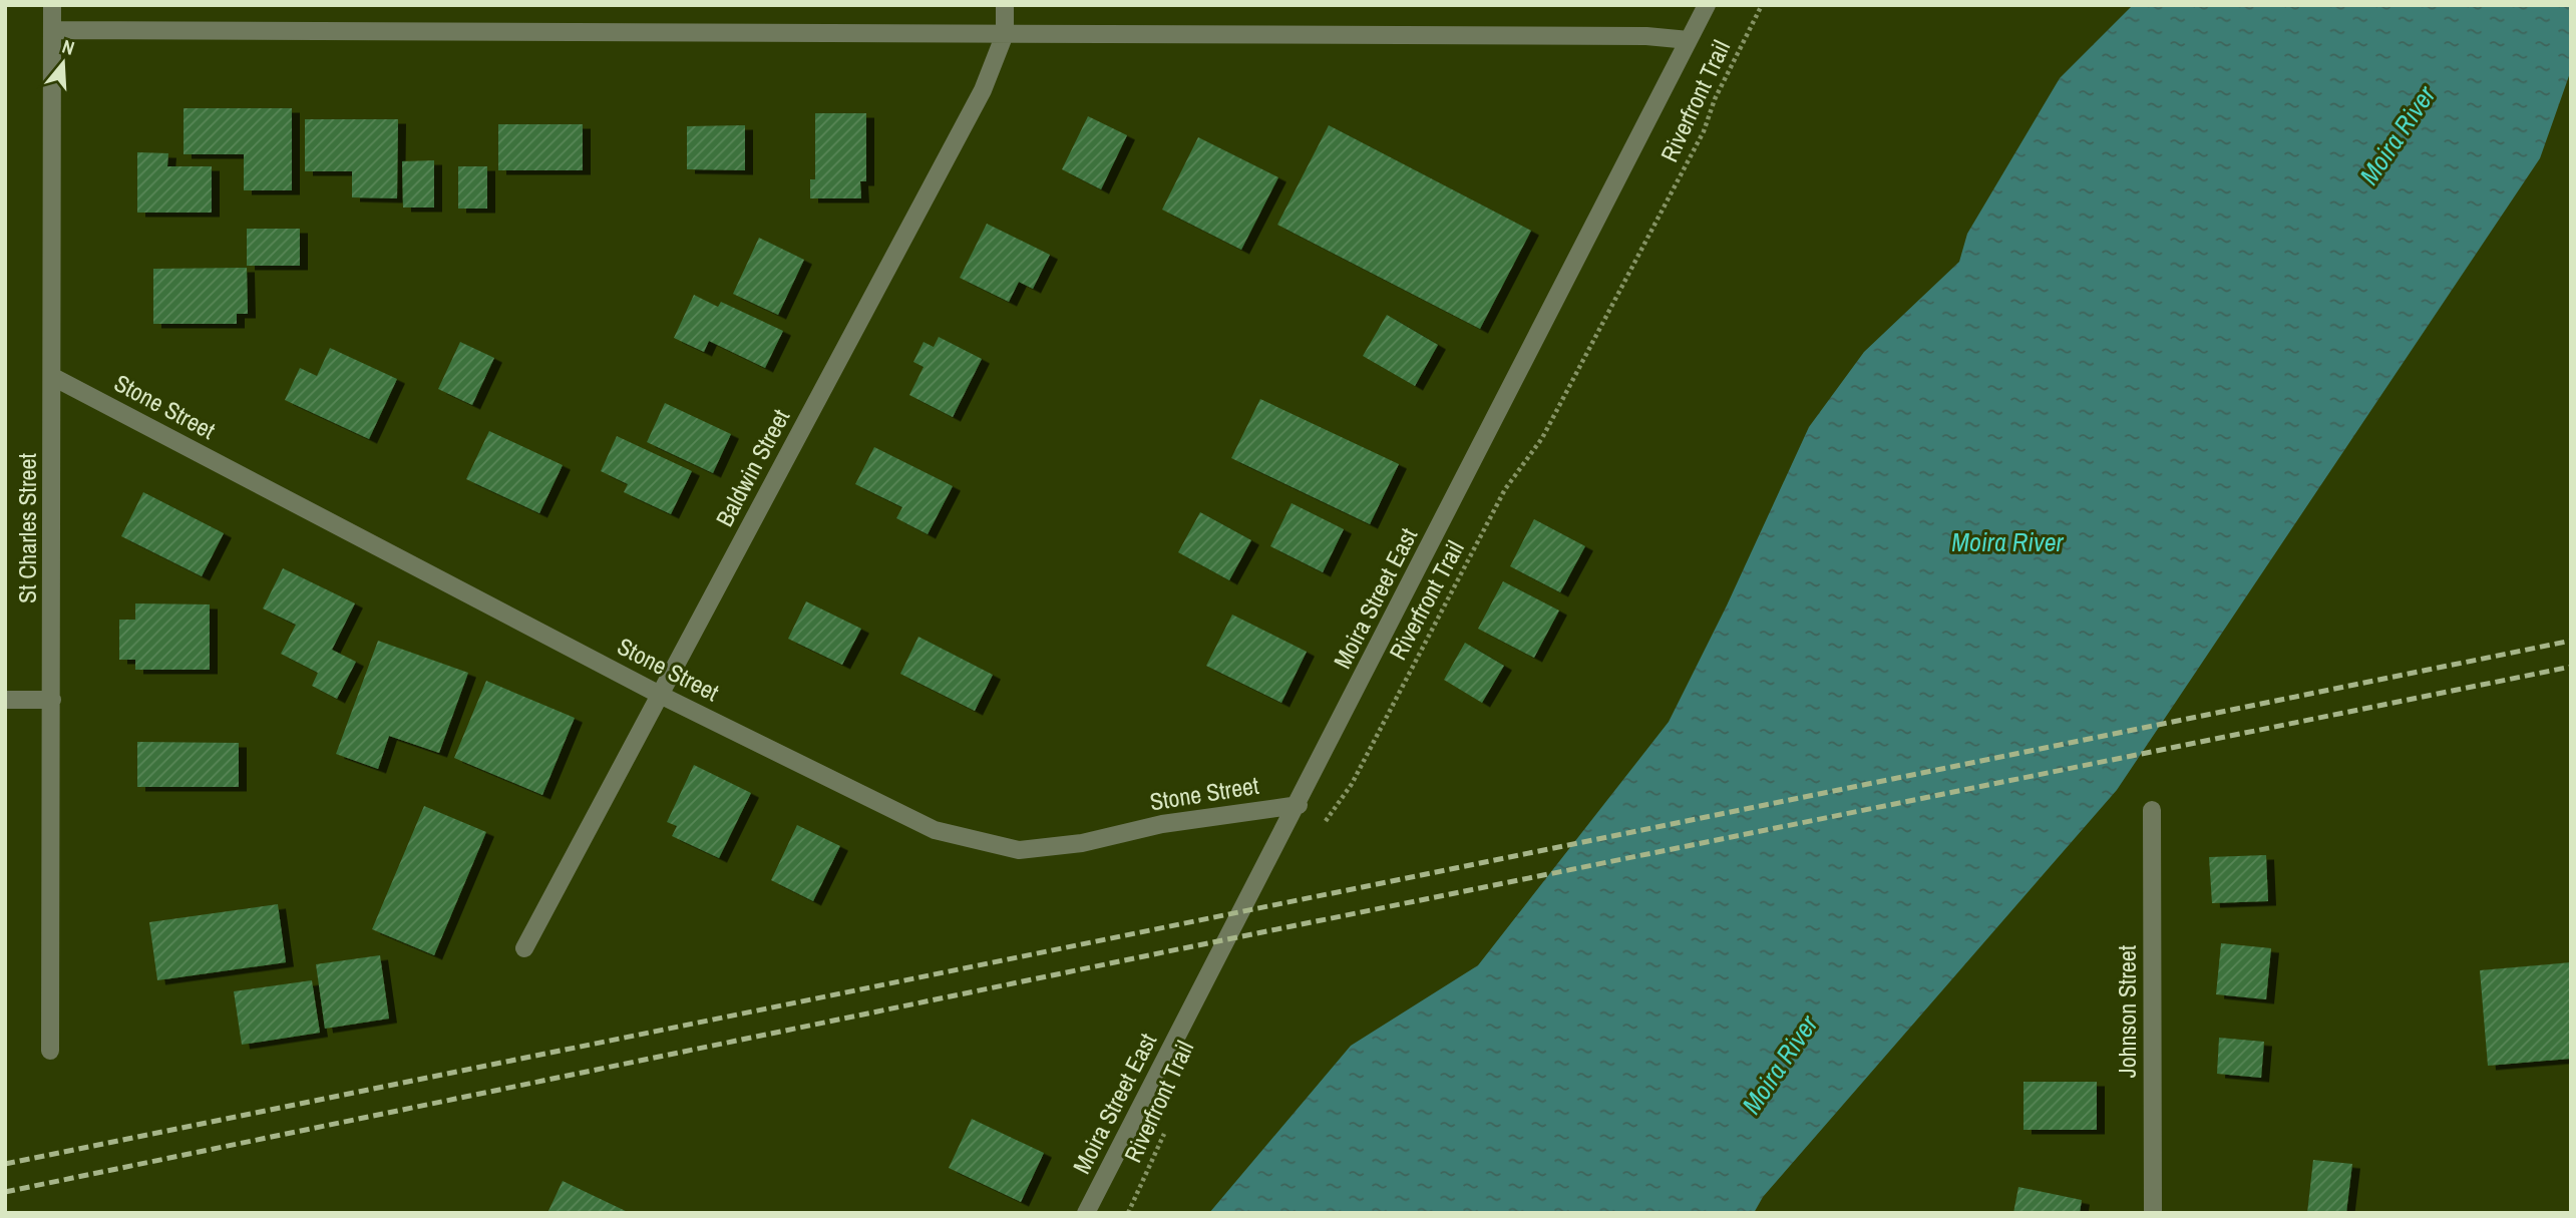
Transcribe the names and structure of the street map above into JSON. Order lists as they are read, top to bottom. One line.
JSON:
{"streets":{"street":["Stone Street","Baldwin Street","St Charles Street","Moira Street East","Johnson Street"],"path":["Riverfront Trail"]},"crossings":[["Stone Street","Baldwin Street"],["Stone Street","St Charles Street"],["Stone Street","Moira Street East"]],"water":["Moira River"],"north":"top"}
